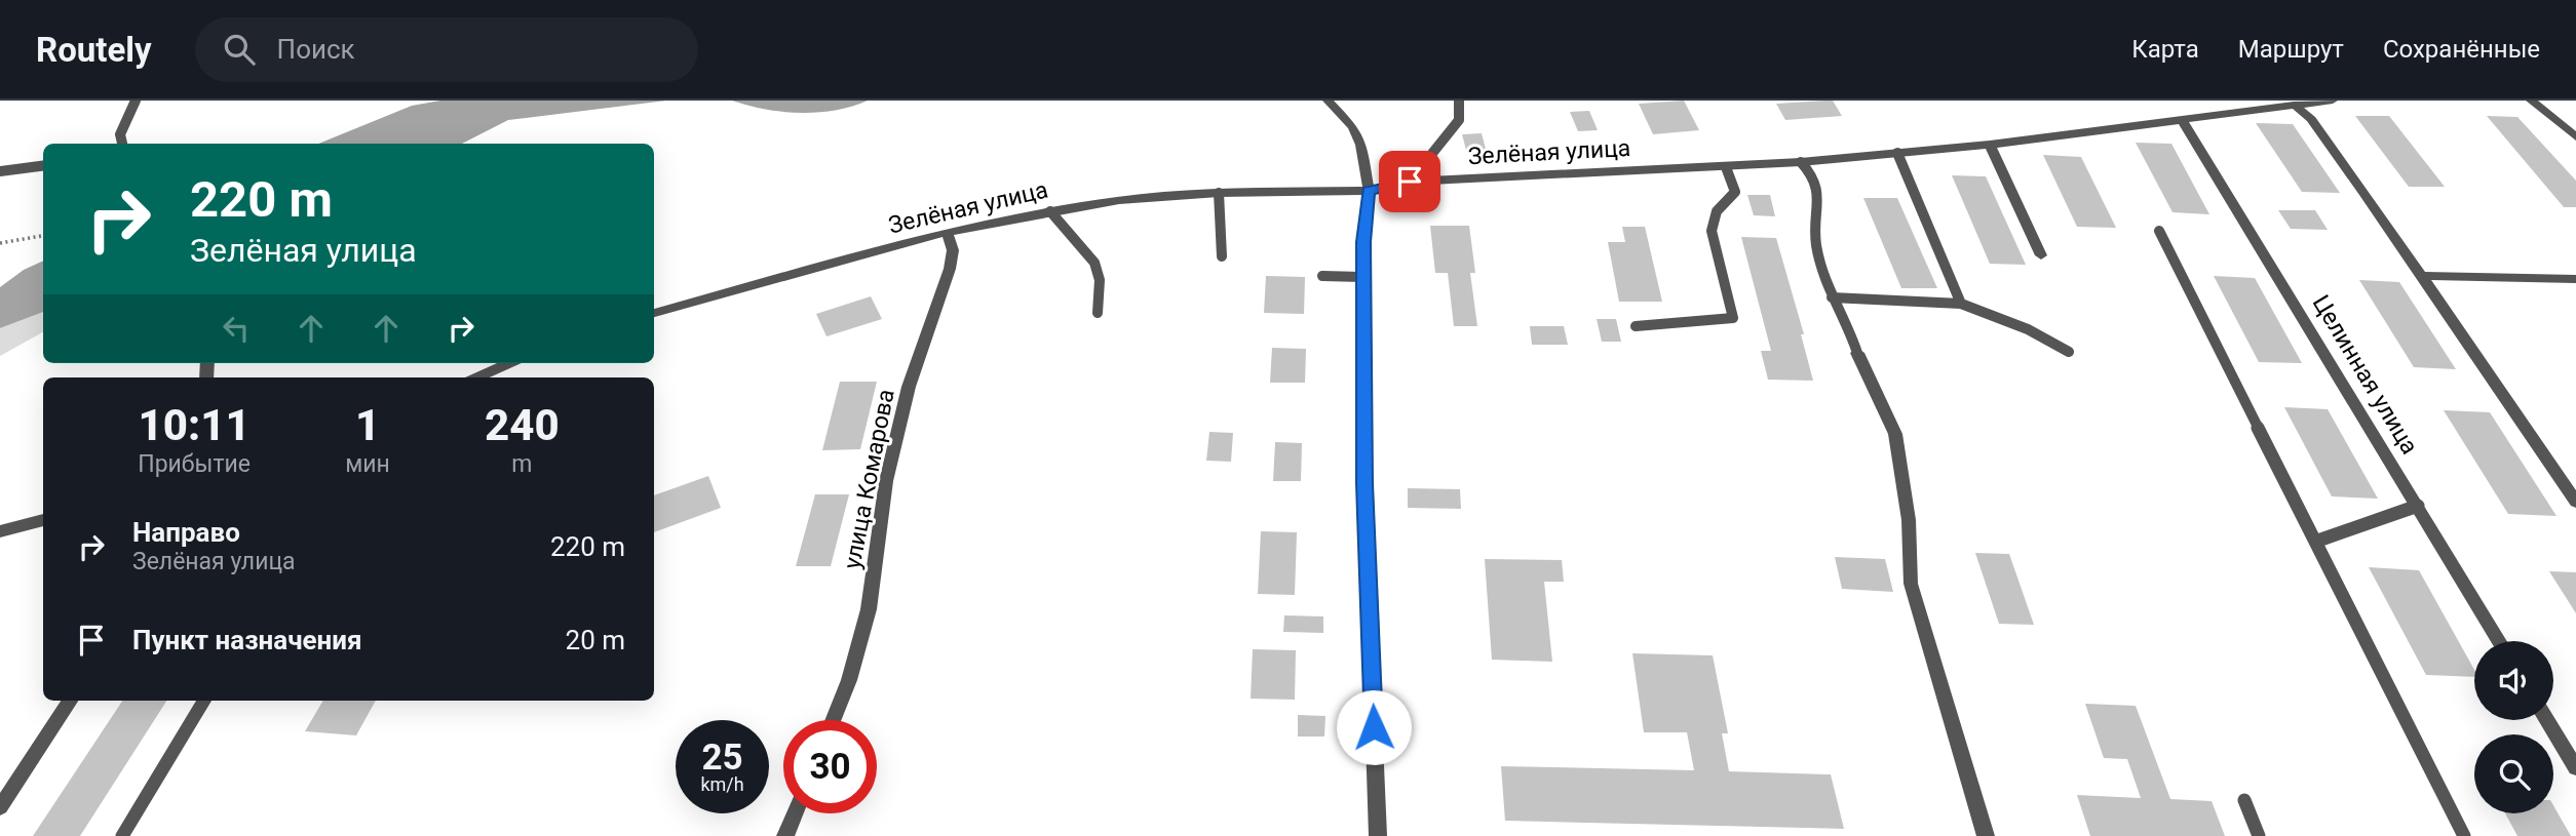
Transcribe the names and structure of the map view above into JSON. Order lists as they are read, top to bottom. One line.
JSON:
{"streets":{"street":["Зелёная улица","Целинная улица","улица Комарова"]},"crossings":[["Зелёная улица","Целинная улица"],["Зелёная улица","улица Комарова"]],"page":{"header":"Routely","search":"Поиск","nav":["Карта","Маршрут","Сохранённые"],"turn":["220 m","Зелёная улица"],"eta":["10:11","Прибытие","1","мин","240","m"],"list":[{"name":"Направо","note":"Зелёная улица","value":"220 m"},{"name":"Пункт назначения","value":"20 m"}],"speed":"25 km/h","limit":"30"}}
